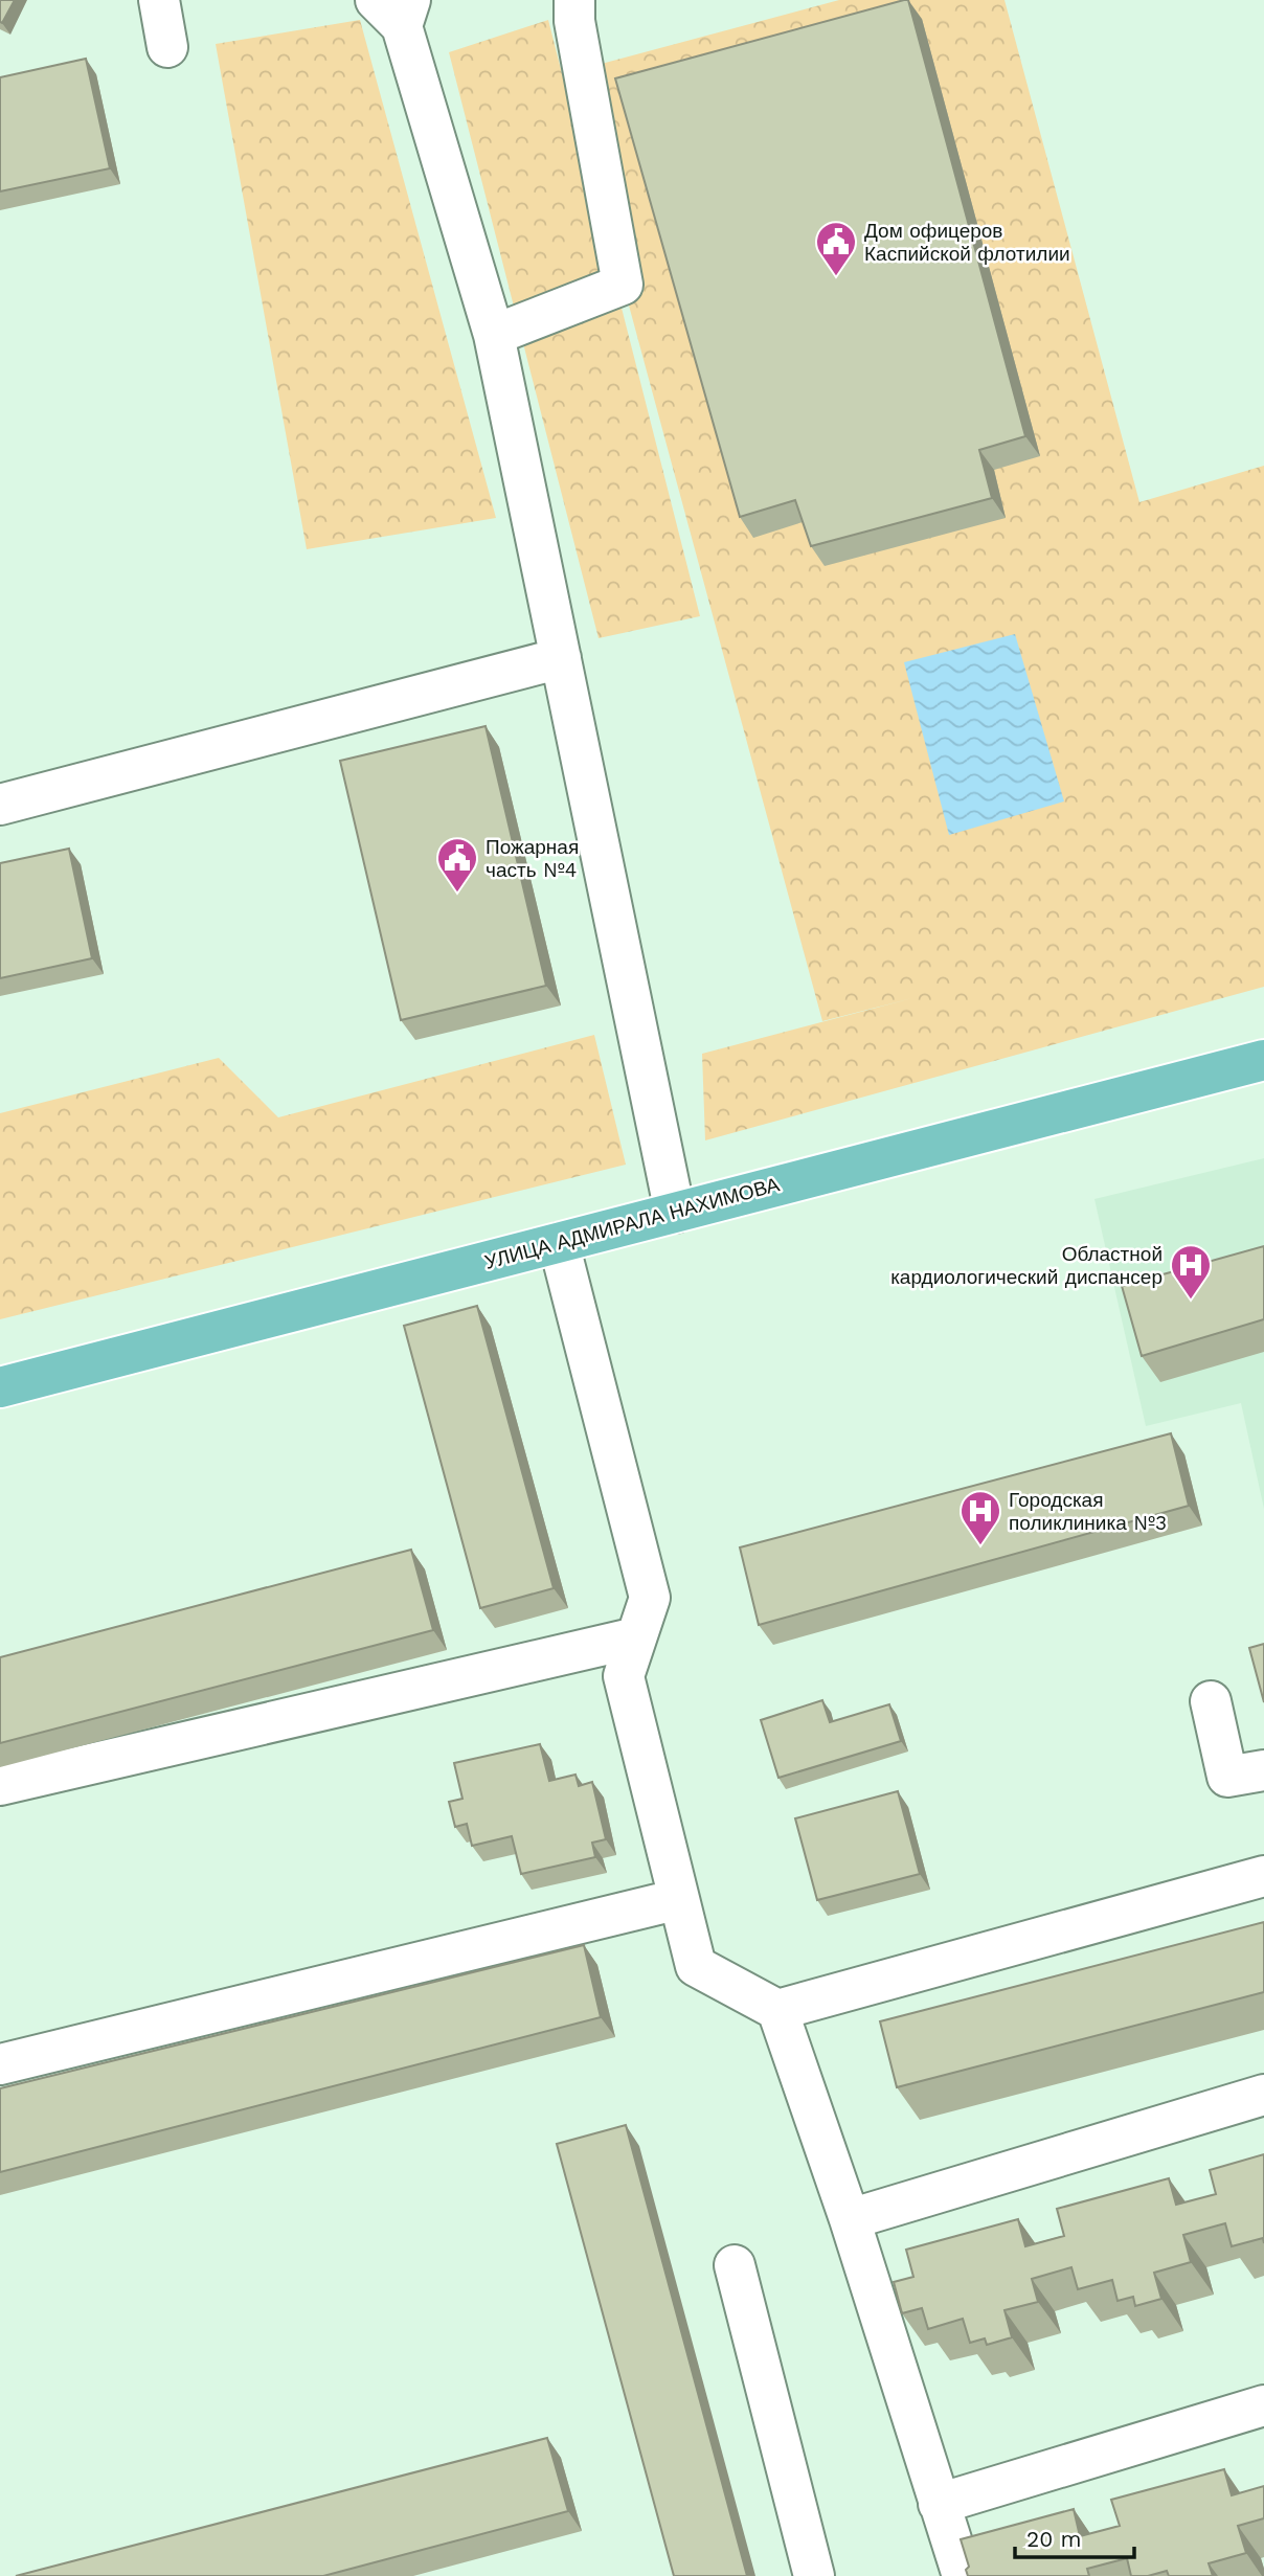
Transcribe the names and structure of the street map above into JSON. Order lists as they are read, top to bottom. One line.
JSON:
{"streets":{"main road":["УЛИЦА АДМИРАЛА НАХИМОВА"]},"places":{"public building":["Дом офицеров Каспийской флотилии","Пожарная часть №4"],"hospital":["Областной кардиологический диспансер","Городская поликлиника №3"]},"scale_bar":"20 m"}
